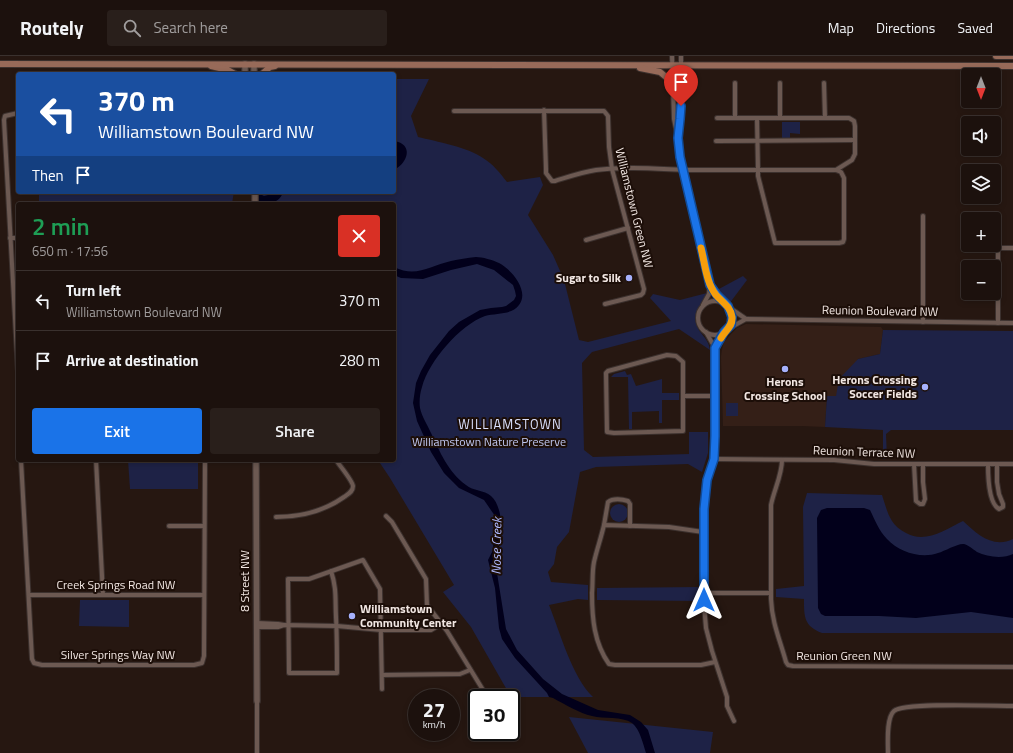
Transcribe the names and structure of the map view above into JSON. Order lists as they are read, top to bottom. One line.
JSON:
{"streets":{"street":["Williamstown Green NW","Reunion Boulevard NW","Reunion Terrace NW","8 Street NW","Creek Springs Road NW","Silver Springs Way NW","Reunion Green NW"]},"crossings":[["Reunion Terrace NW","Reunion Green NW"],["Creek Springs Road NW","Silver Springs Way NW"]],"districts":["WILLIAMSTOWN"],"water":["Nose Creek"],"parks":["Williamstown Nature Preserve"],"places":["Sugar to Silk","Herons Crossing School","Herons Crossing Soccer Fields","Williamstown Community Center"],"north":"bottom","page":{"header":"Routely","search":"Search here","nav":["Map","Directions","Saved"],"map_buttons":["+","−"],"turn":["370 m","Williamstown Boulevard NW"],"then":"Then","heading":["2 min","650 m · 17:56"],"list":[{"name":"Turn left","note":"Williamstown Boulevard NW","value":"370 m"},{"name":"Arrive at destination","value":"280 m"}],"buttons":["Exit","Share"],"speed":"27 km/h","limit":"30"}}
